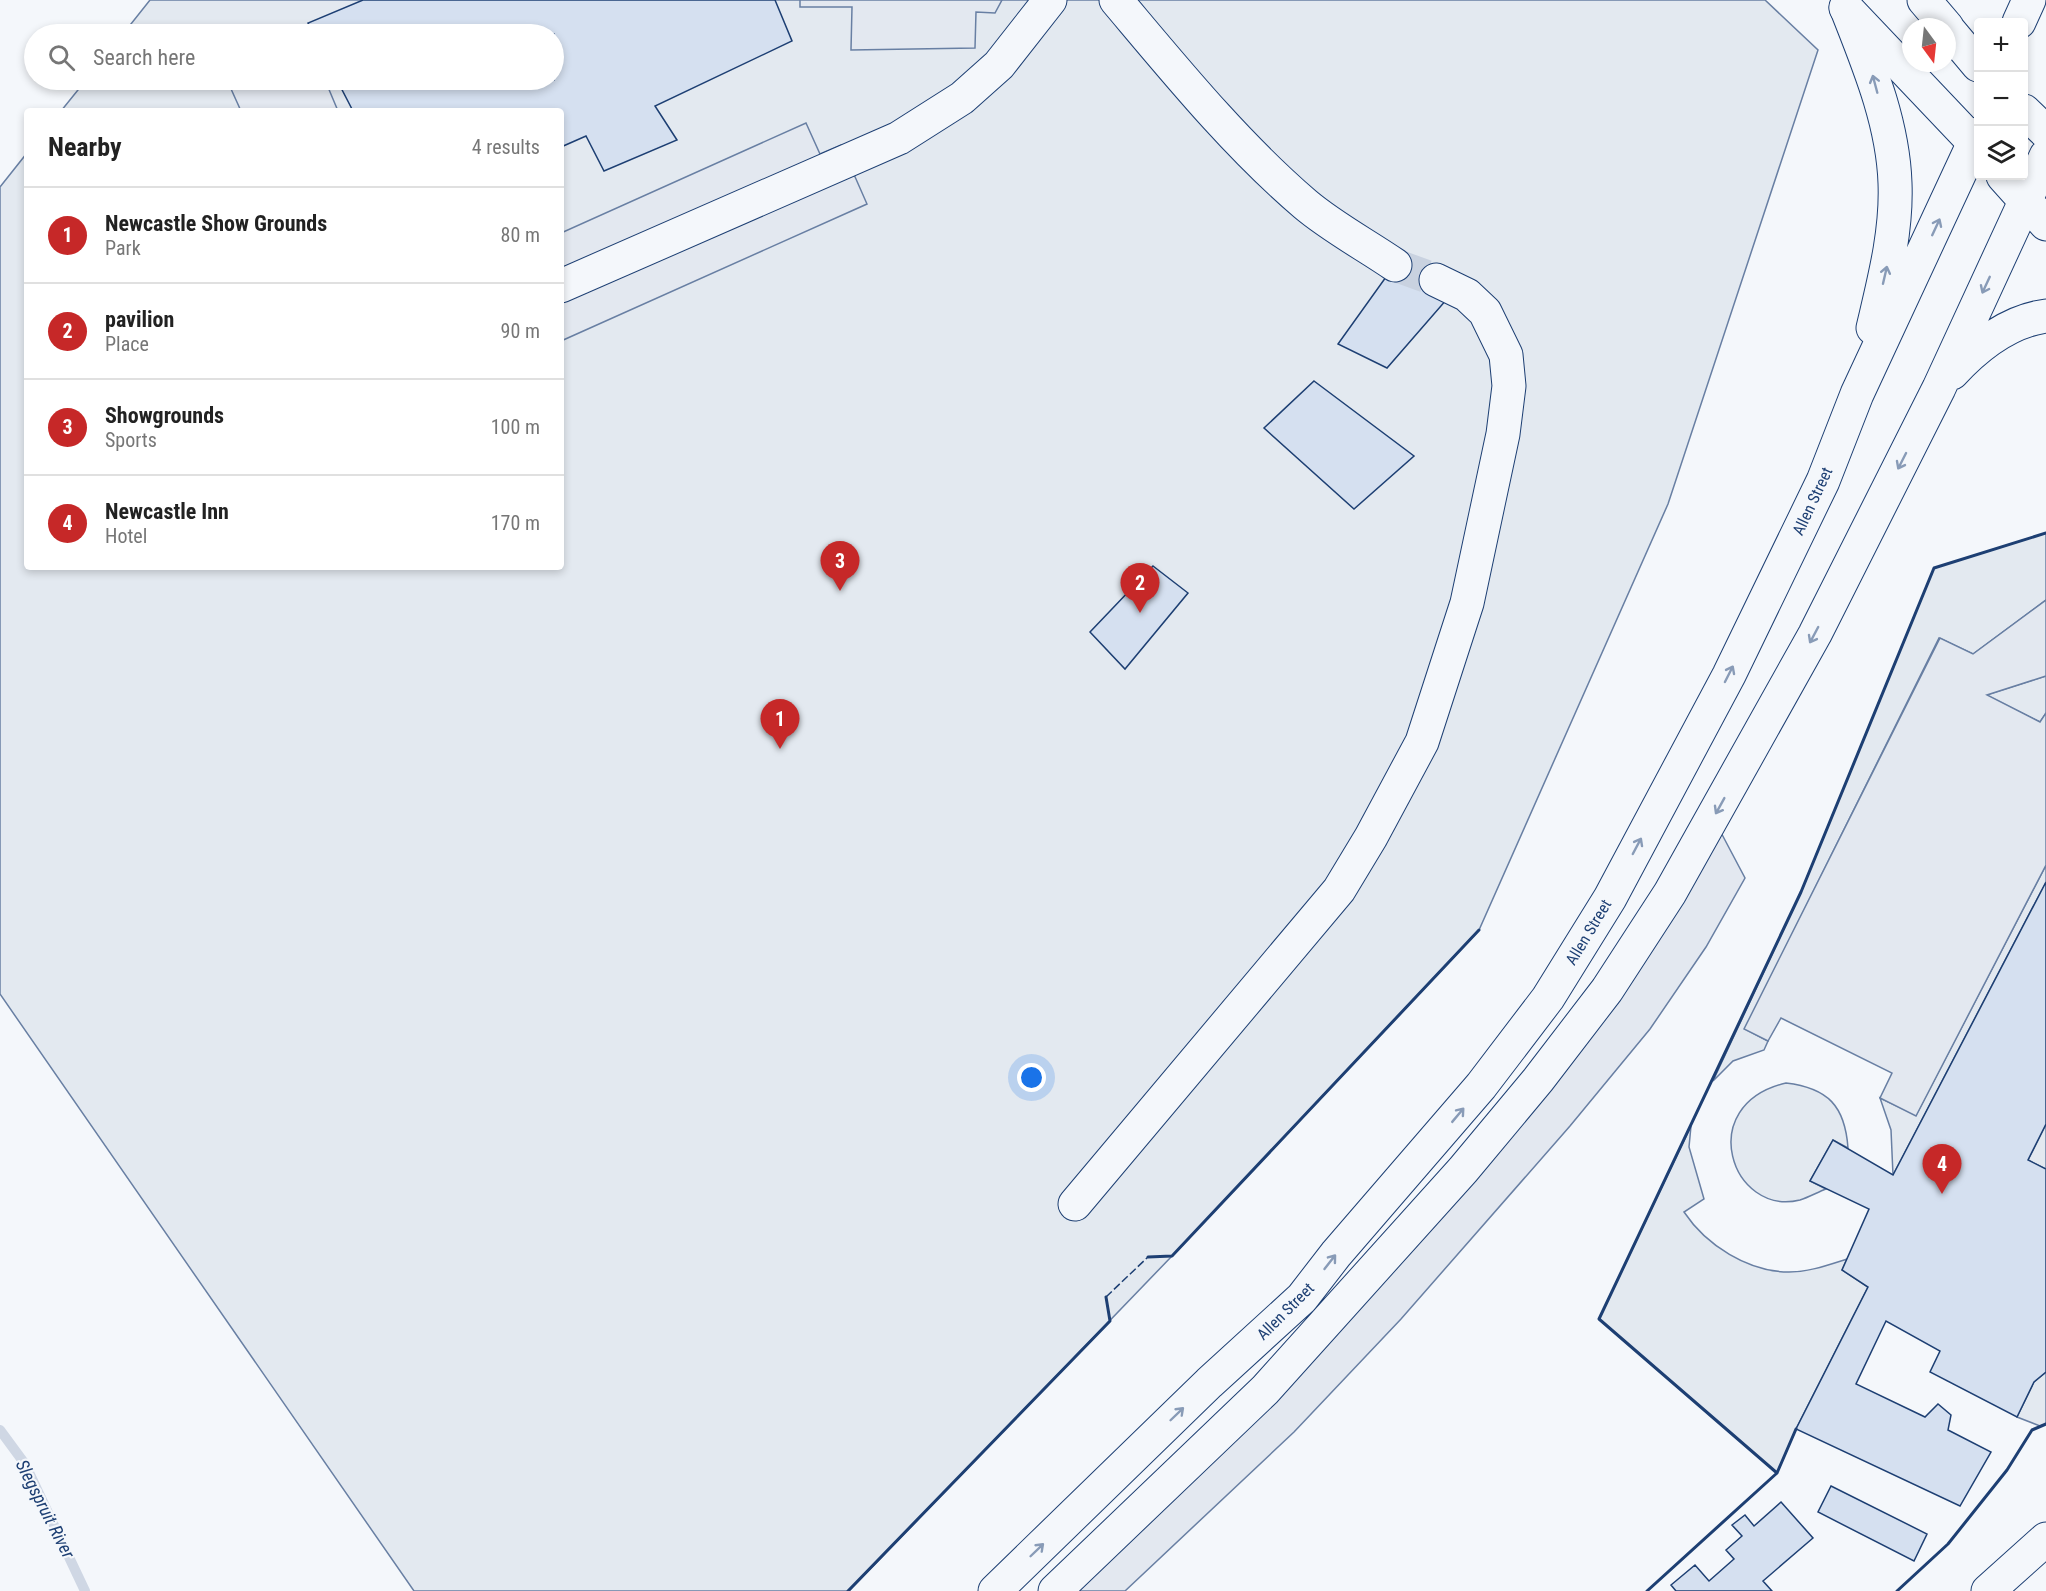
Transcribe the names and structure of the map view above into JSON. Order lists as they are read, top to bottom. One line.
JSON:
{"streets":{"main road":["Allen Street"]},"water":["Slegspruit River"],"north":"bottom","page":{"map_buttons":["+","−"],"search":"Search here","heading":["Nearby","4 results"],"list":[{"mark":"1","name":"Newcastle Show Grounds","note":"Park","value":"80 m"},{"mark":"2","name":"pavilion","note":"Place","value":"90 m"},{"mark":"3","name":"Showgrounds","note":"Sports","value":"100 m"},{"mark":"4","name":"Newcastle Inn","note":"Hotel","value":"170 m"}],"pins":["3","2","1","4"]}}
